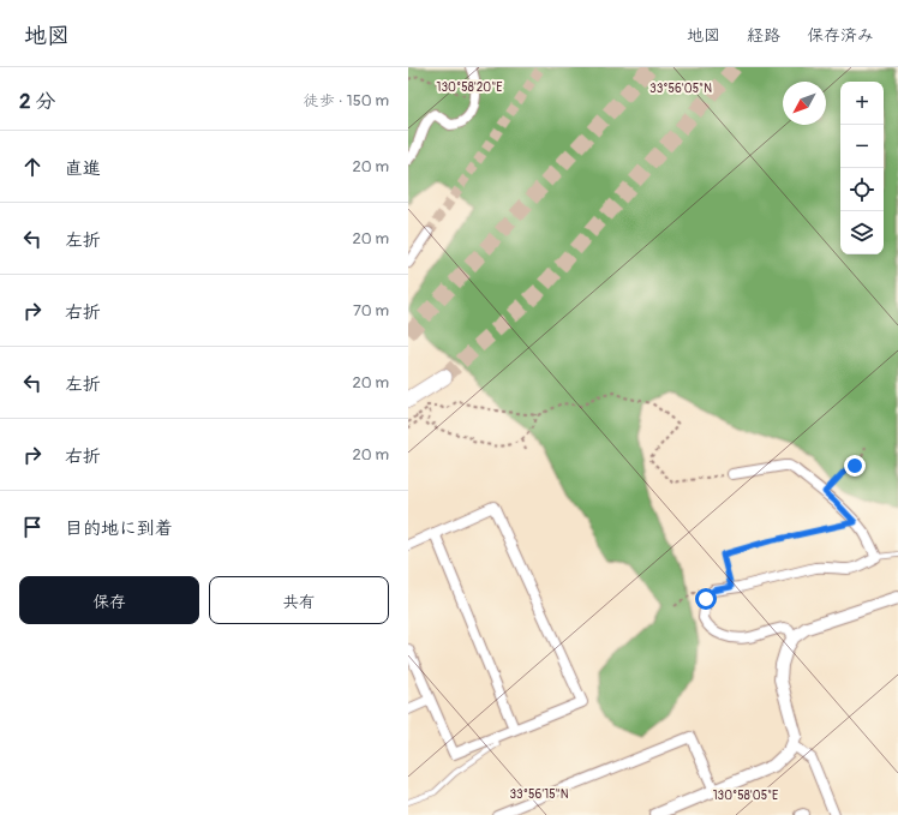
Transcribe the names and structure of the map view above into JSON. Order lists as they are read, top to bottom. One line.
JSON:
{"north":"bottom left","page":{"header":"地図","nav":["地図","経路","保存済み"],"heading":["2 分","徒歩 · 150 m"],"map_buttons":["+","−"],"list":[["直進","20 m"],["左折","20 m"],["右折","70 m"],["左折","20 m"],["右折","20 m"],"目的地に到着"],"buttons":["保存","共有"]},"coordinates":["130°58'20\"E","33°56'05\"N","33°56'15\"N","130°58'05\"E"]}
